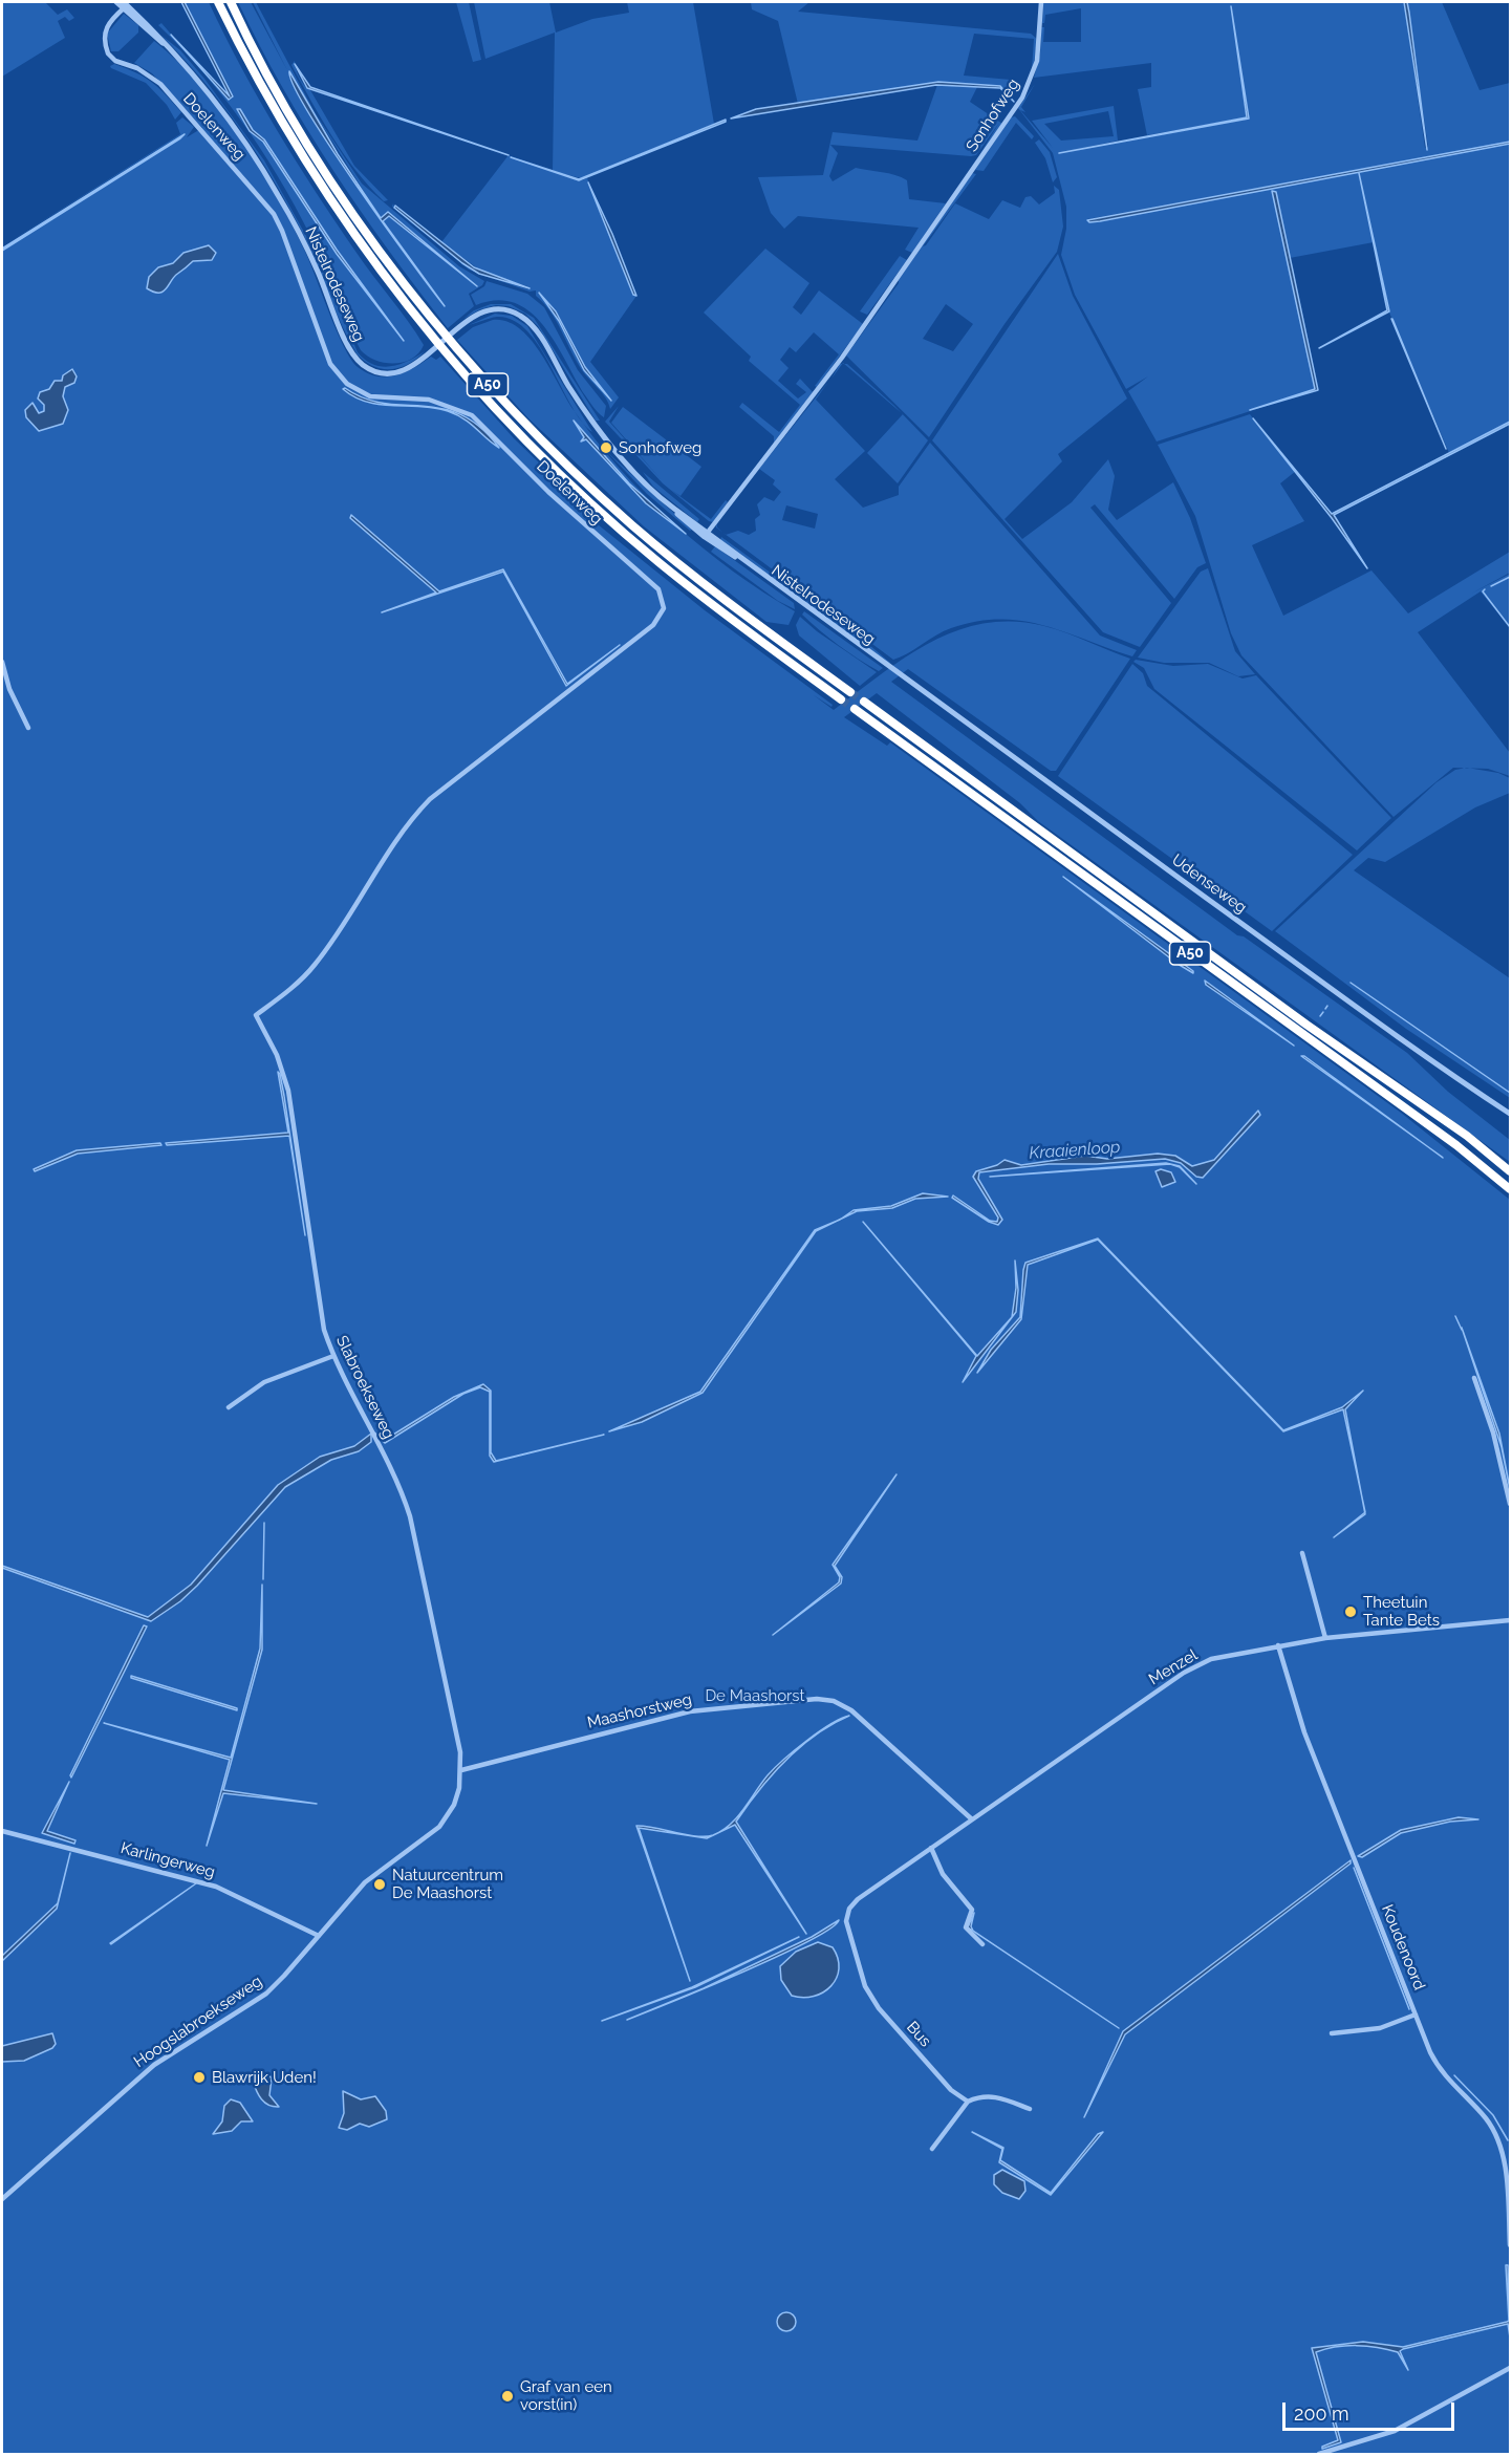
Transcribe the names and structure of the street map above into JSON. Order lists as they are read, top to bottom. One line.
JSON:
{"streets":{"highway":["A50"],"street":["Sonhofweg","Doelenweg","Nistelrodeseweg","Udenseweg","Slabroekseweg","Menzel","Maashorstweg","Karlingerweg","Koudenoord","Hoogslabroekseweg","Bus"]},"crossings":[["Sonhofweg","Nistelrodeseweg"],["Doelenweg","Nistelrodeseweg"],["Doelenweg","Slabroekseweg"],["Nistelrodeseweg","Udenseweg"],["Slabroekseweg","Maashorstweg"],["Slabroekseweg","Hoogslabroekseweg"],["Menzel","Maashorstweg"],["Menzel","Koudenoord"],["Menzel","Bus"],["Maashorstweg","Hoogslabroekseweg"],["Karlingerweg","Hoogslabroekseweg"]],"water":["Kraaienloop"],"parks":["De Maashorst"],"places":["Sonhofweg","Theetuin Tante Bets","Natuurcentrum De Maashorst","Blawrijk Uden!","Graf van een vorst(in)"],"scale_bar":"200 m"}
